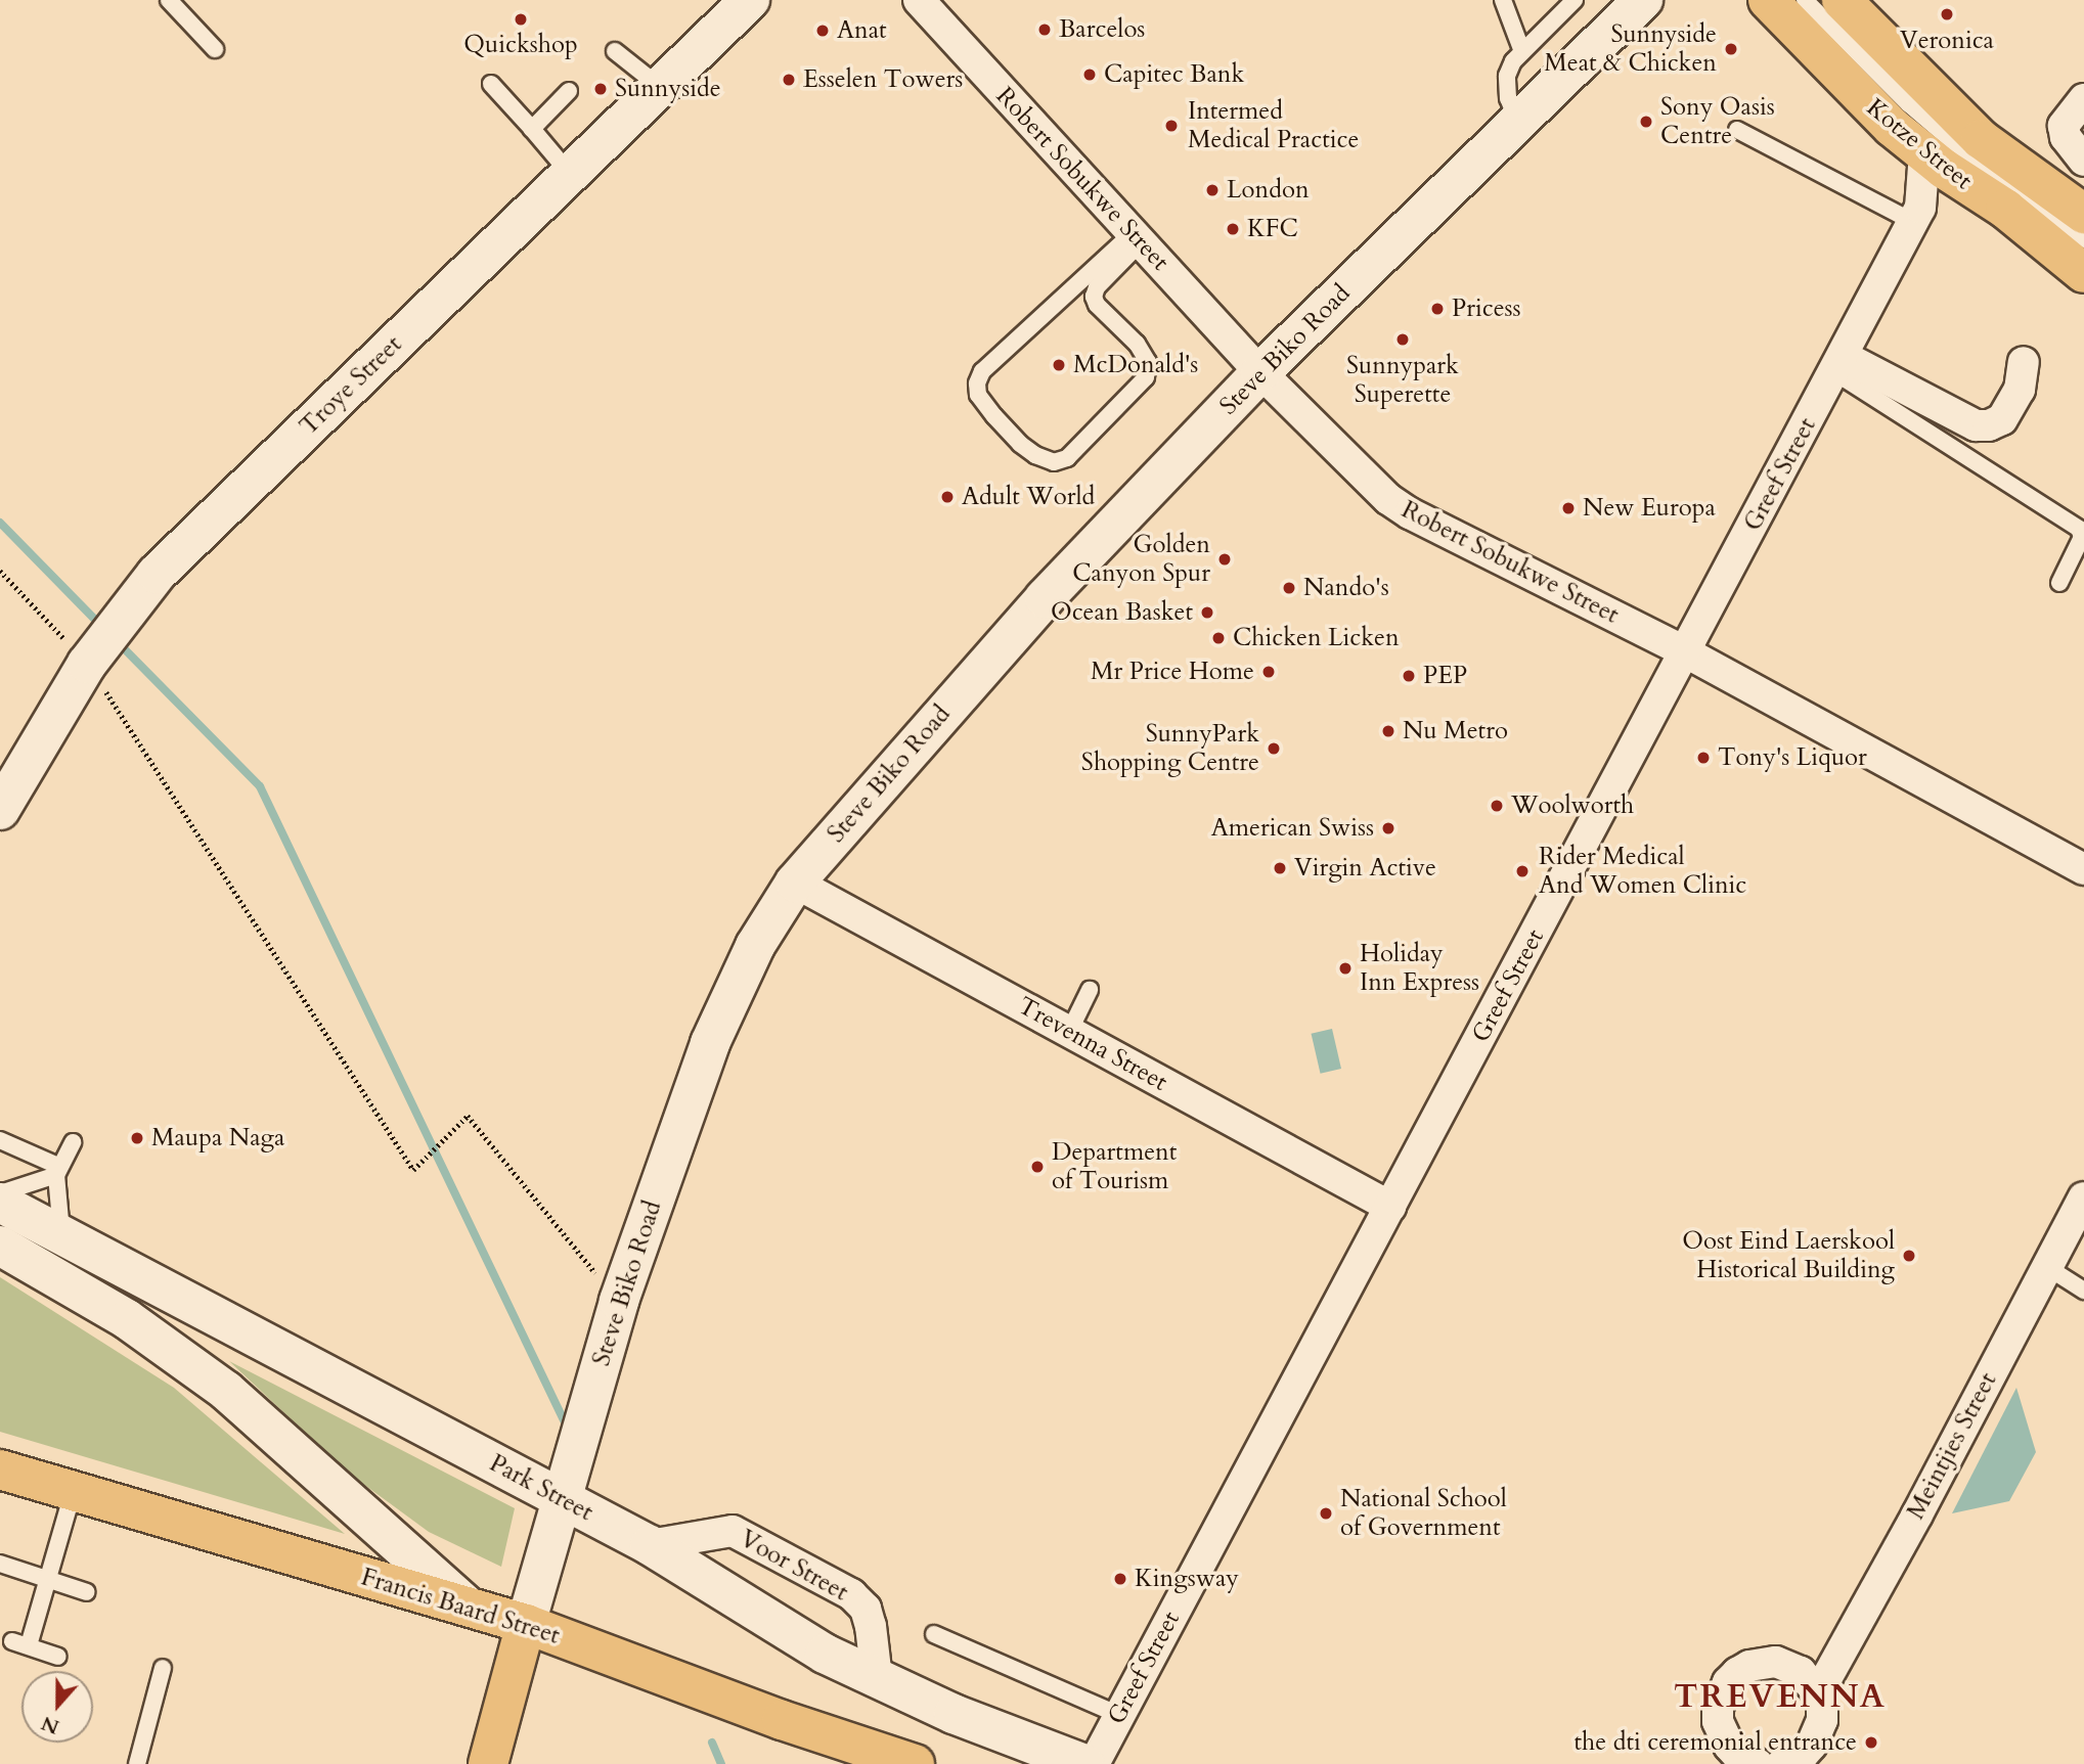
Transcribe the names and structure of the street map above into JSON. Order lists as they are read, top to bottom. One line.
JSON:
{"streets":{"main road":["Kotze Street","Steve Biko Road","Troye Street","Park Street","Francis Baard Street"],"street":["Robert Sobukwe Street","Greef Street","Trevenna Street","Meintjies Street","Voor Street"]},"crossings":[["Kotze Street","Greef Street"],["Robert Sobukwe Street","Steve Biko Road"],["Robert Sobukwe Street","Greef Street"],["Steve Biko Road","Trevenna Street"],["Steve Biko Road","Park Street"],["Steve Biko Road","Francis Baard Street"],["Greef Street","Trevenna Street"],["Park Street","Voor Street"]],"districts":["TREVENNA"],"places":["Veronica","Quickshop","Barcelos","Anat","Sunnyside Meat & Chicken","Capitec Bank","Esselen Towers","Sunnyside","Sony Oasis Centre","Intermed Medical Practice","London","KFC","Pricess","Sunnypark Superette","McDonald's","Adult World","New Europa","Golden Canyon Spur","Nando's","Ocean Basket","Chicken Licken","Mr Price Home","PEP","Nu Metro","SunnyPark Shopping Centre","Tony's Liquor","Woolworth","American Swiss","Virgin Active","Rider Medical And Women Clinic","Holiday Inn Express","Maupa Naga","Department of Tourism","Oost Eind Laerskool Historical Building","National School of Government","Kingsway","the dti ceremonial entrance"],"north":"bottom"}
